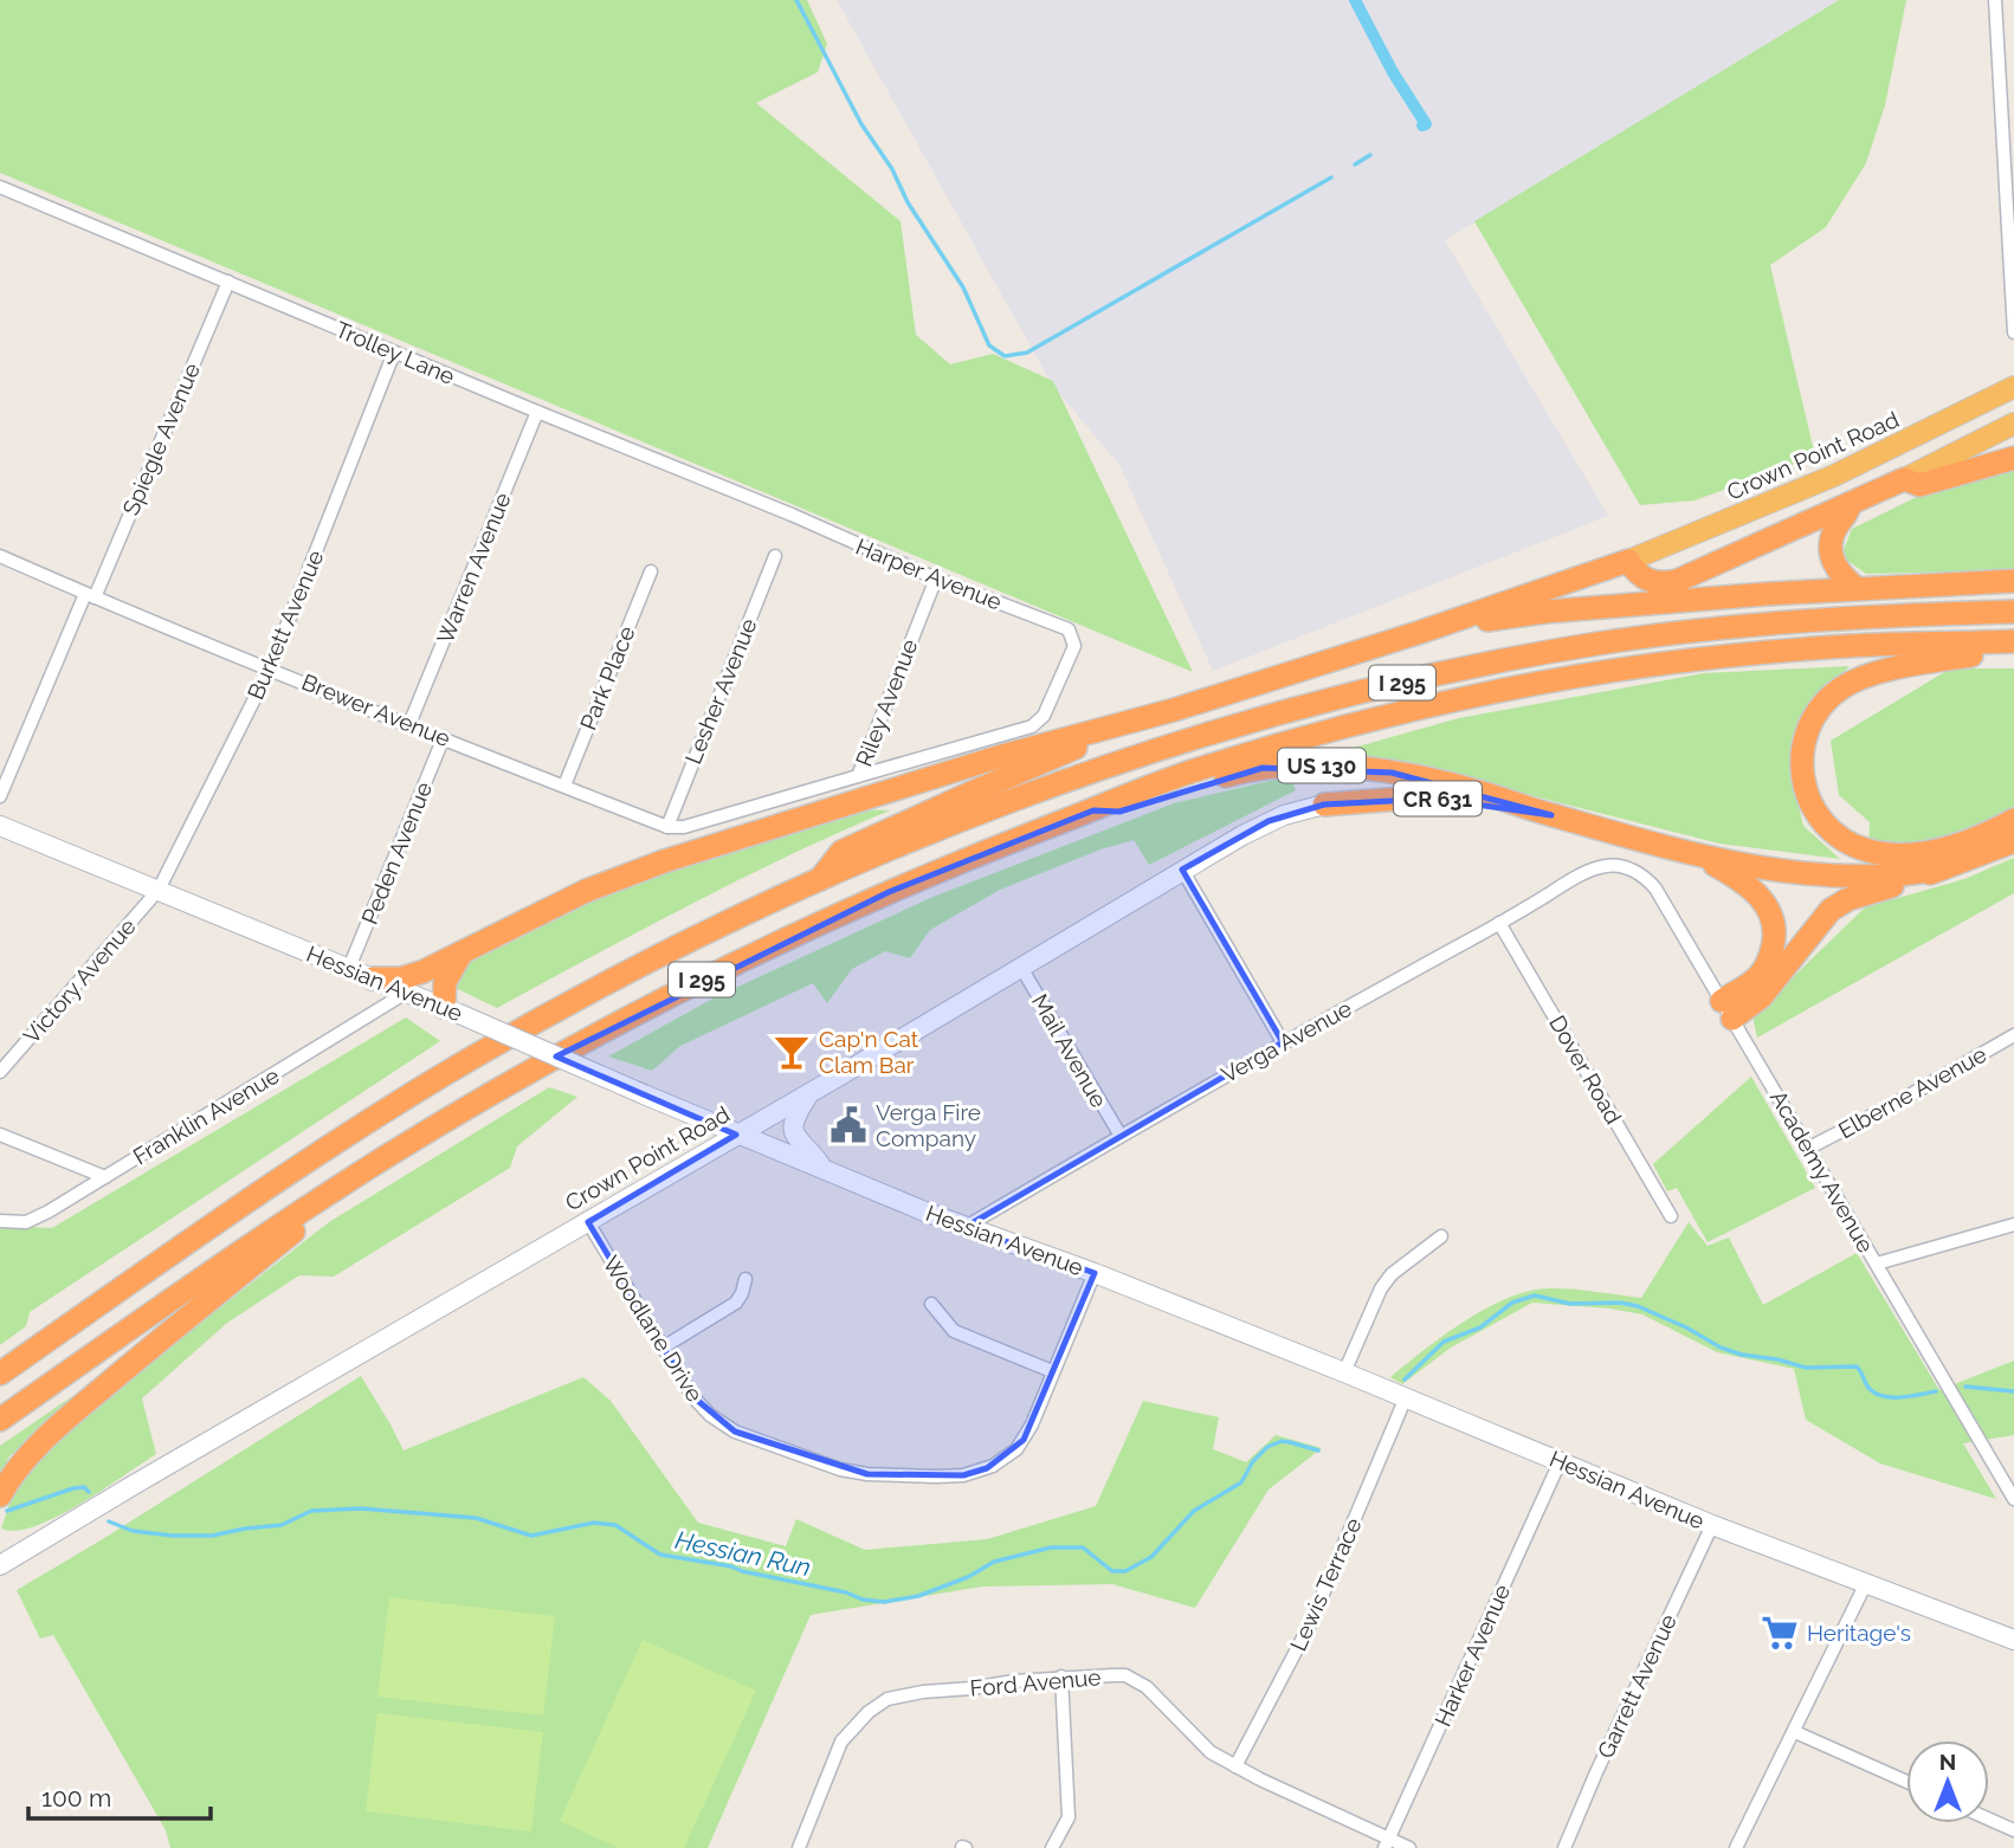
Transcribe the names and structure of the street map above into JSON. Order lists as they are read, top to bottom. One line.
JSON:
{"streets":{"highway":["Crown Point Road","I 295","US 130","CR 631"],"main road":["Hessian Avenue"],"street":["Trolley Lane","Spiegle Avenue","Warren Avenue","Harper Avenue","Burkett Avenue","Park Place","Lesher Avenue","Riley Avenue","Brewer Avenue","Peden Avenue","Victory Avenue","Verga Avenue","Mail Avenue","Dover Road","Elberne Avenue","Franklin Avenue","Academy Avenue","Woodlane Drive","Lewis Terrace","Harker Avenue","Ford Avenue","Garrett Avenue"]},"crossings":[["Trolley Lane","Spiegle Avenue"],["Trolley Lane","Warren Avenue"],["Trolley Lane","Harper Avenue"],["Trolley Lane","Burkett Avenue"],["Spiegle Avenue","Brewer Avenue"],["Crown Point Road","CR 631"],["Crown Point Road","Hessian Avenue"],["Crown Point Road","Mail Avenue"],["Crown Point Road","Woodlane Drive"],["Warren Avenue","Brewer Avenue"],["Harper Avenue","Riley Avenue"],["Burkett Avenue","Brewer Avenue"],["Burkett Avenue","Victory Avenue"],["Burkett Avenue","Hessian Avenue"],["Park Place","Brewer Avenue"],["I 295","US 130"],["Lesher Avenue","Riley Avenue"],["Lesher Avenue","Brewer Avenue"],["Riley Avenue","Brewer Avenue"],["Brewer Avenue","Peden Avenue"],["US 130","CR 631"],["Peden Avenue","Hessian Avenue"],["Victory Avenue","Hessian Avenue"],["Hessian Avenue","Verga Avenue"],["Hessian Avenue","Franklin Avenue"],["Hessian Avenue","Woodlane Drive"],["Hessian Avenue","Lewis Terrace"],["Hessian Avenue","Harker Avenue"],["Hessian Avenue","Garrett Avenue"],["Verga Avenue","Mail Avenue"],["Verga Avenue","Dover Road"],["Verga Avenue","Academy Avenue"],["Elberne Avenue","Academy Avenue"],["Lewis Terrace","Ford Avenue"],["Harker Avenue","Ford Avenue"]],"water":["Hessian Run"],"places":{"bar":["Cap'n Cat Clam Bar"],"public building":["Verga Fire Company"],"supermarket":["Heritage's"]},"scale_bar":"100 m","north":"top"}
